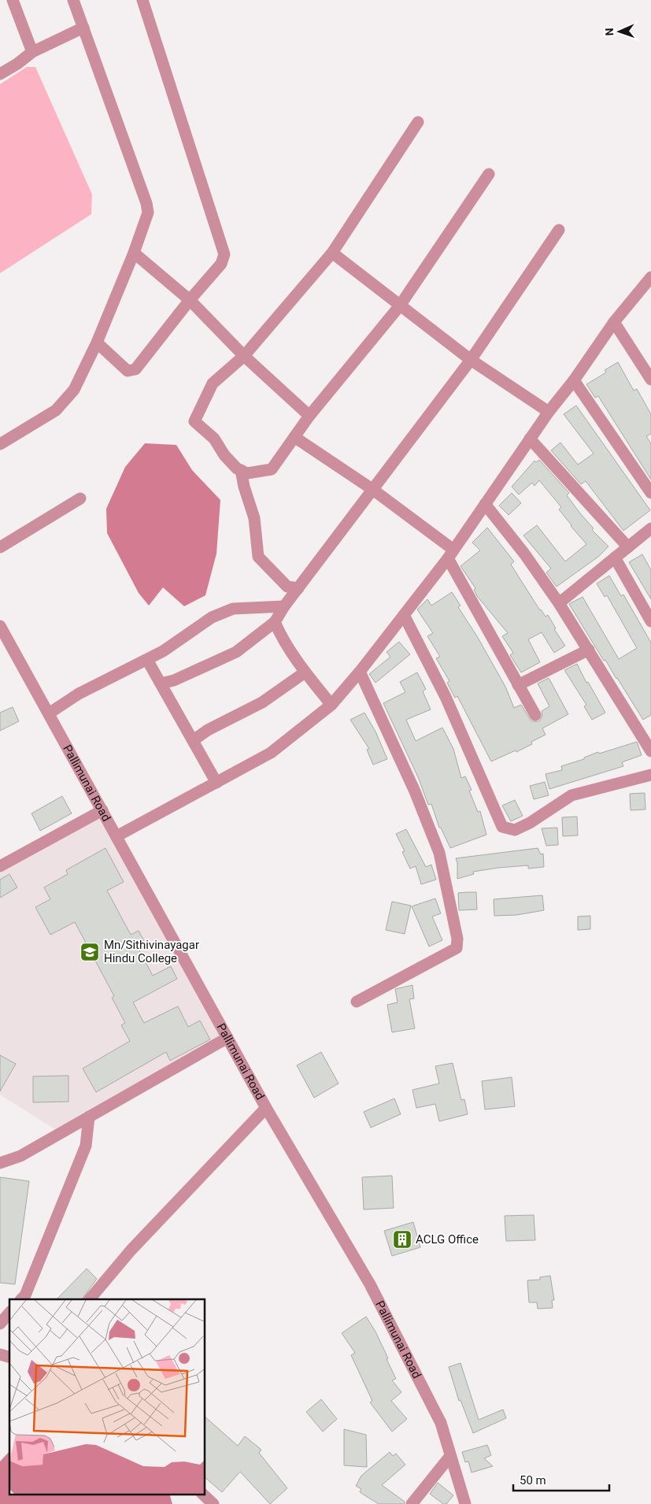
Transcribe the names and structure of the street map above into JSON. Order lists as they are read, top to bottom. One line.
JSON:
{"streets":{"street":["Pallimunai Road"]},"places":{"school or university":["Mn/Sithivinayagar Hindu College"],"building":["ACLG Office"]},"scale_bar":"50 m","north":"left"}
